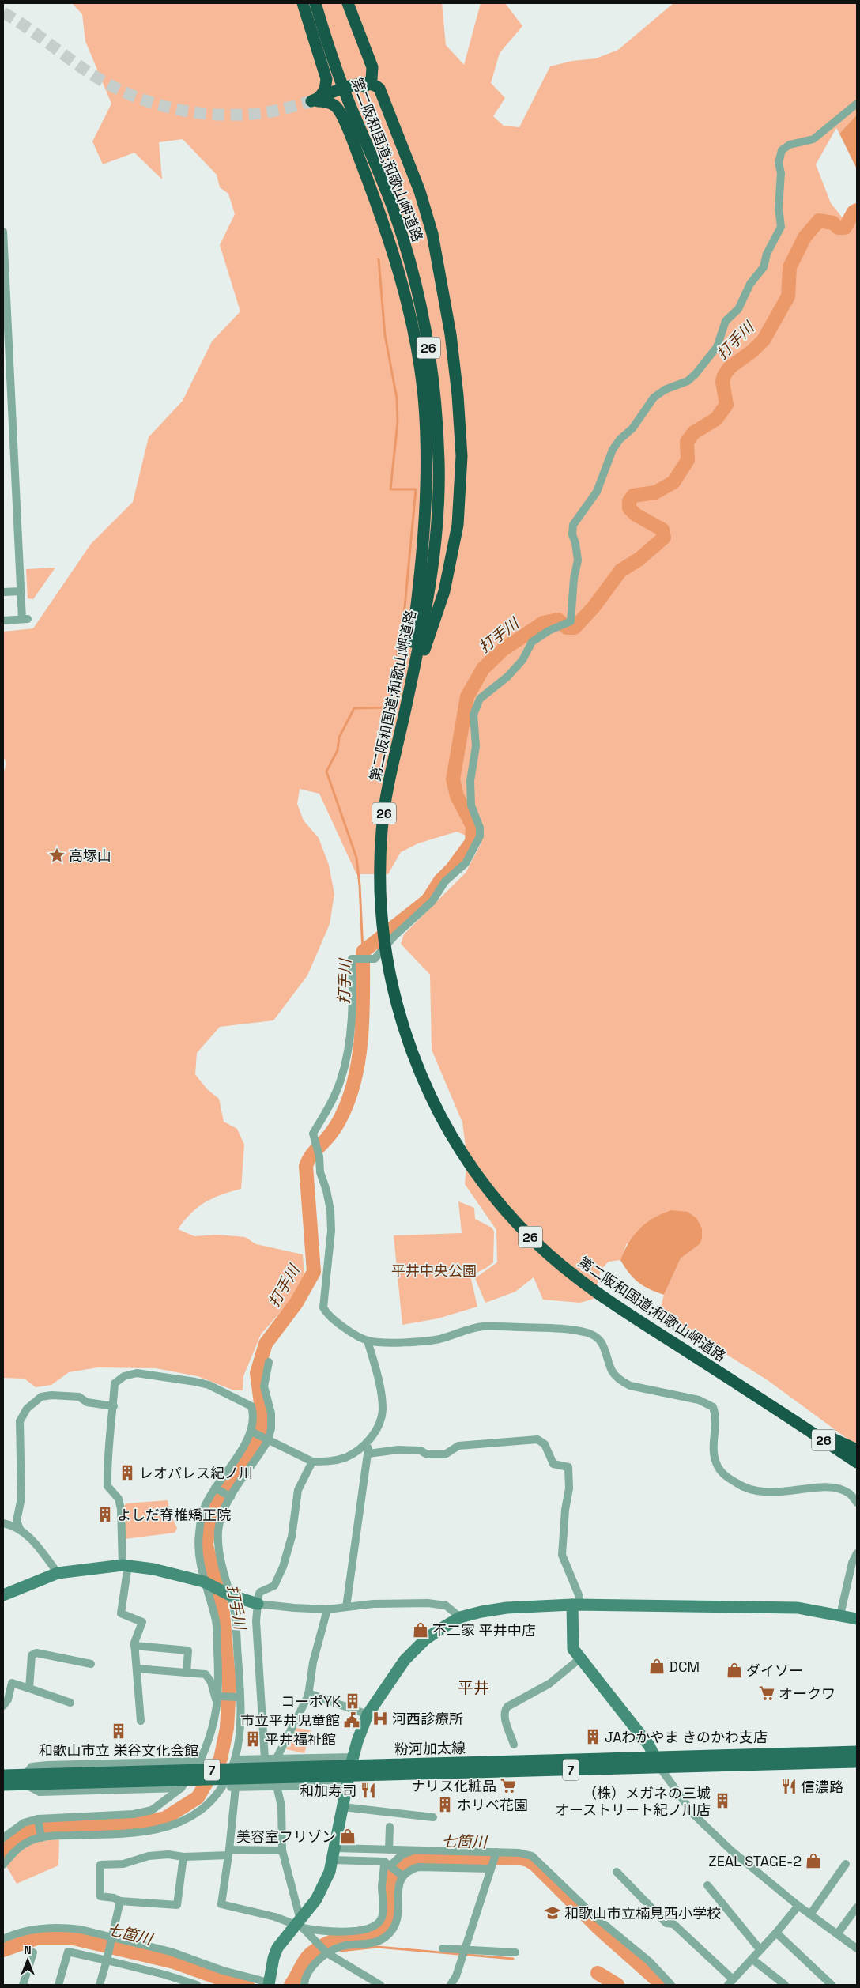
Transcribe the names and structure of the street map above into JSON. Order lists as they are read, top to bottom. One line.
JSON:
{"streets":{"highway":["第二阪和国道;和歌山岬道路","26"],"main road":["粉河加太線","7"]},"districts":["平井"],"water":["打手川","七箇川"],"parks":["平井中央公園"],"places":{"place":["高塚山"],"building":["レオパレス紀ノ川","よしだ脊椎矯正院","コーポYK","和歌山市立 栄谷文化会館","JAわかやま きのかわ支店","平井福祉館","（株）メガネの三城 オーストリート紀ノ川店","ホリベ花園"],"shop":["不二家 平井中店","DCM","ダイソー","美容室フリゾン","ZEAL STAGE-2"],"supermarket":["オークワ","ナリス化粧品"],"hospital":["河西診療所"],"public building":["市立平井児童館"],"restaurant":["信濃路","和加寿司"],"school or university":["和歌山市立楠見西小学校"]},"north":"top"}
